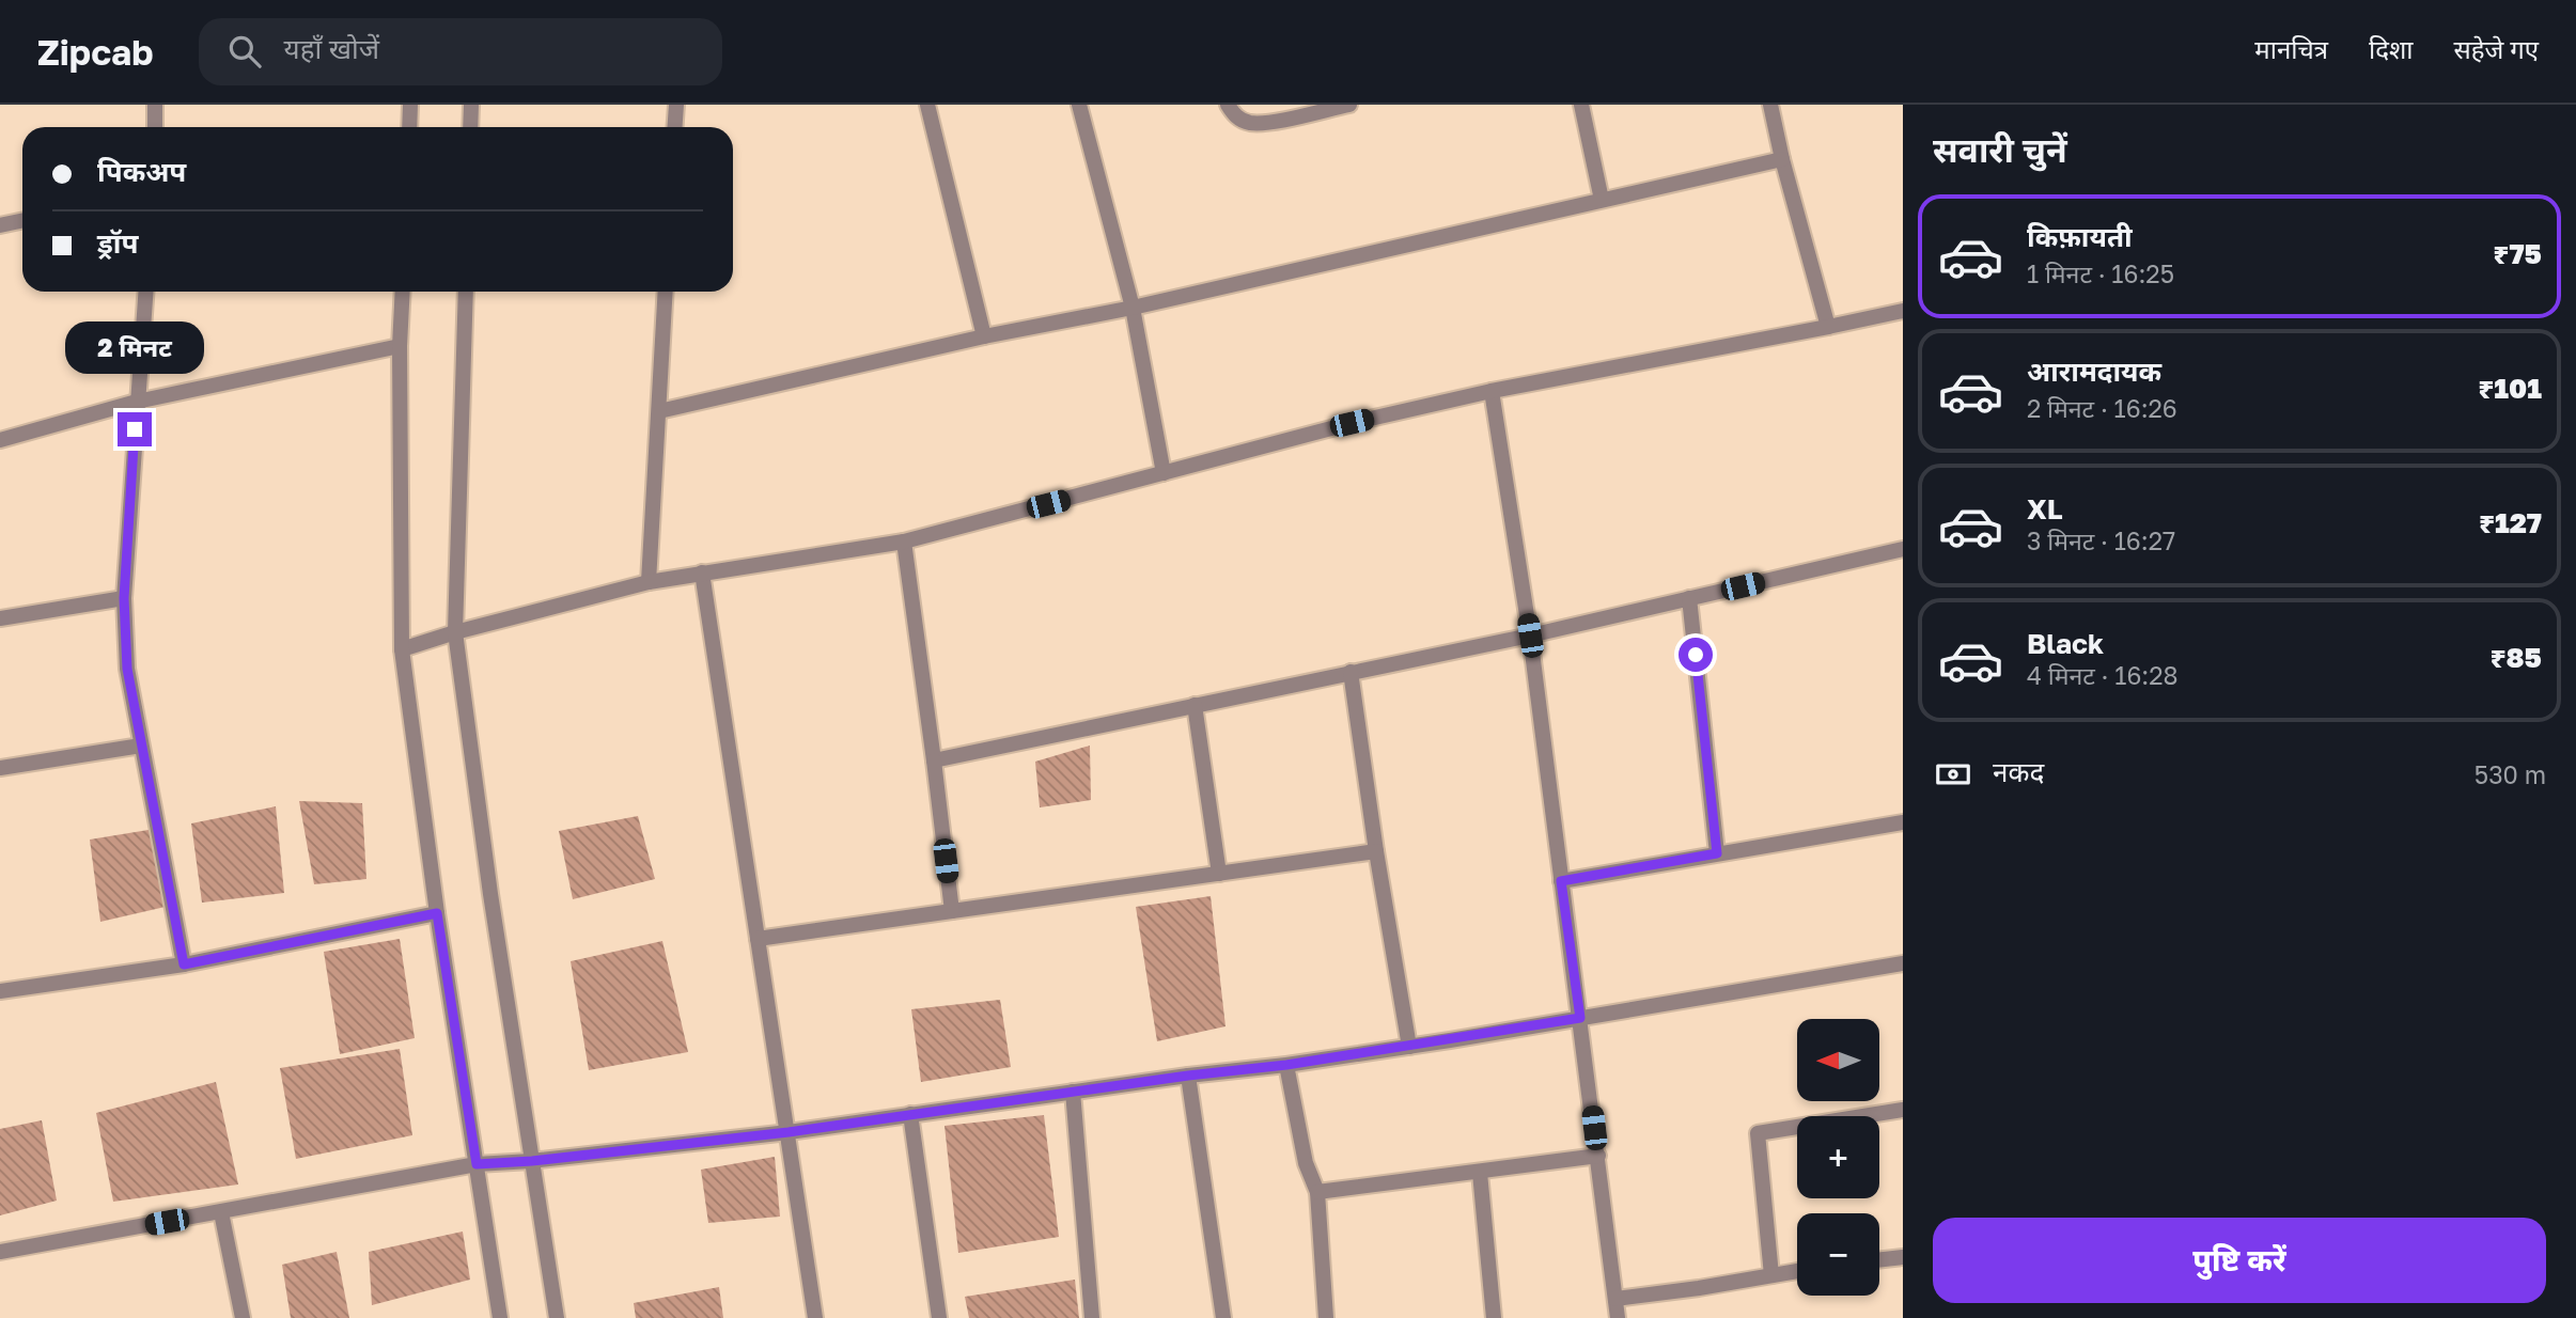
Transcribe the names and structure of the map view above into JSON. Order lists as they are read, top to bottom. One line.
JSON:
{"north":"left","page":{"header":"Zipcab","search":"यहाँ खोजें","nav":["मानचित्र","दिशा","सहेजे गए"],"heading":"सवारी चुनें","banner":["पिकअप","ड्रॉप"],"list":[{"name":"किफ़ायती","note":"1 मिनट · 16:25","value":"₹75"},{"name":"आरामदायक","note":"2 मिनट · 16:26","value":"₹101"},{"name":"XL","note":"3 मिनट · 16:27","value":"₹127"},{"name":"Black","note":"4 मिनट · 16:28","value":"₹85"}],"bubble":"2 मिनट","pay":["नकद","530 m"],"map_buttons":["+","−"],"buttons":"पुष्टि करें"}}
